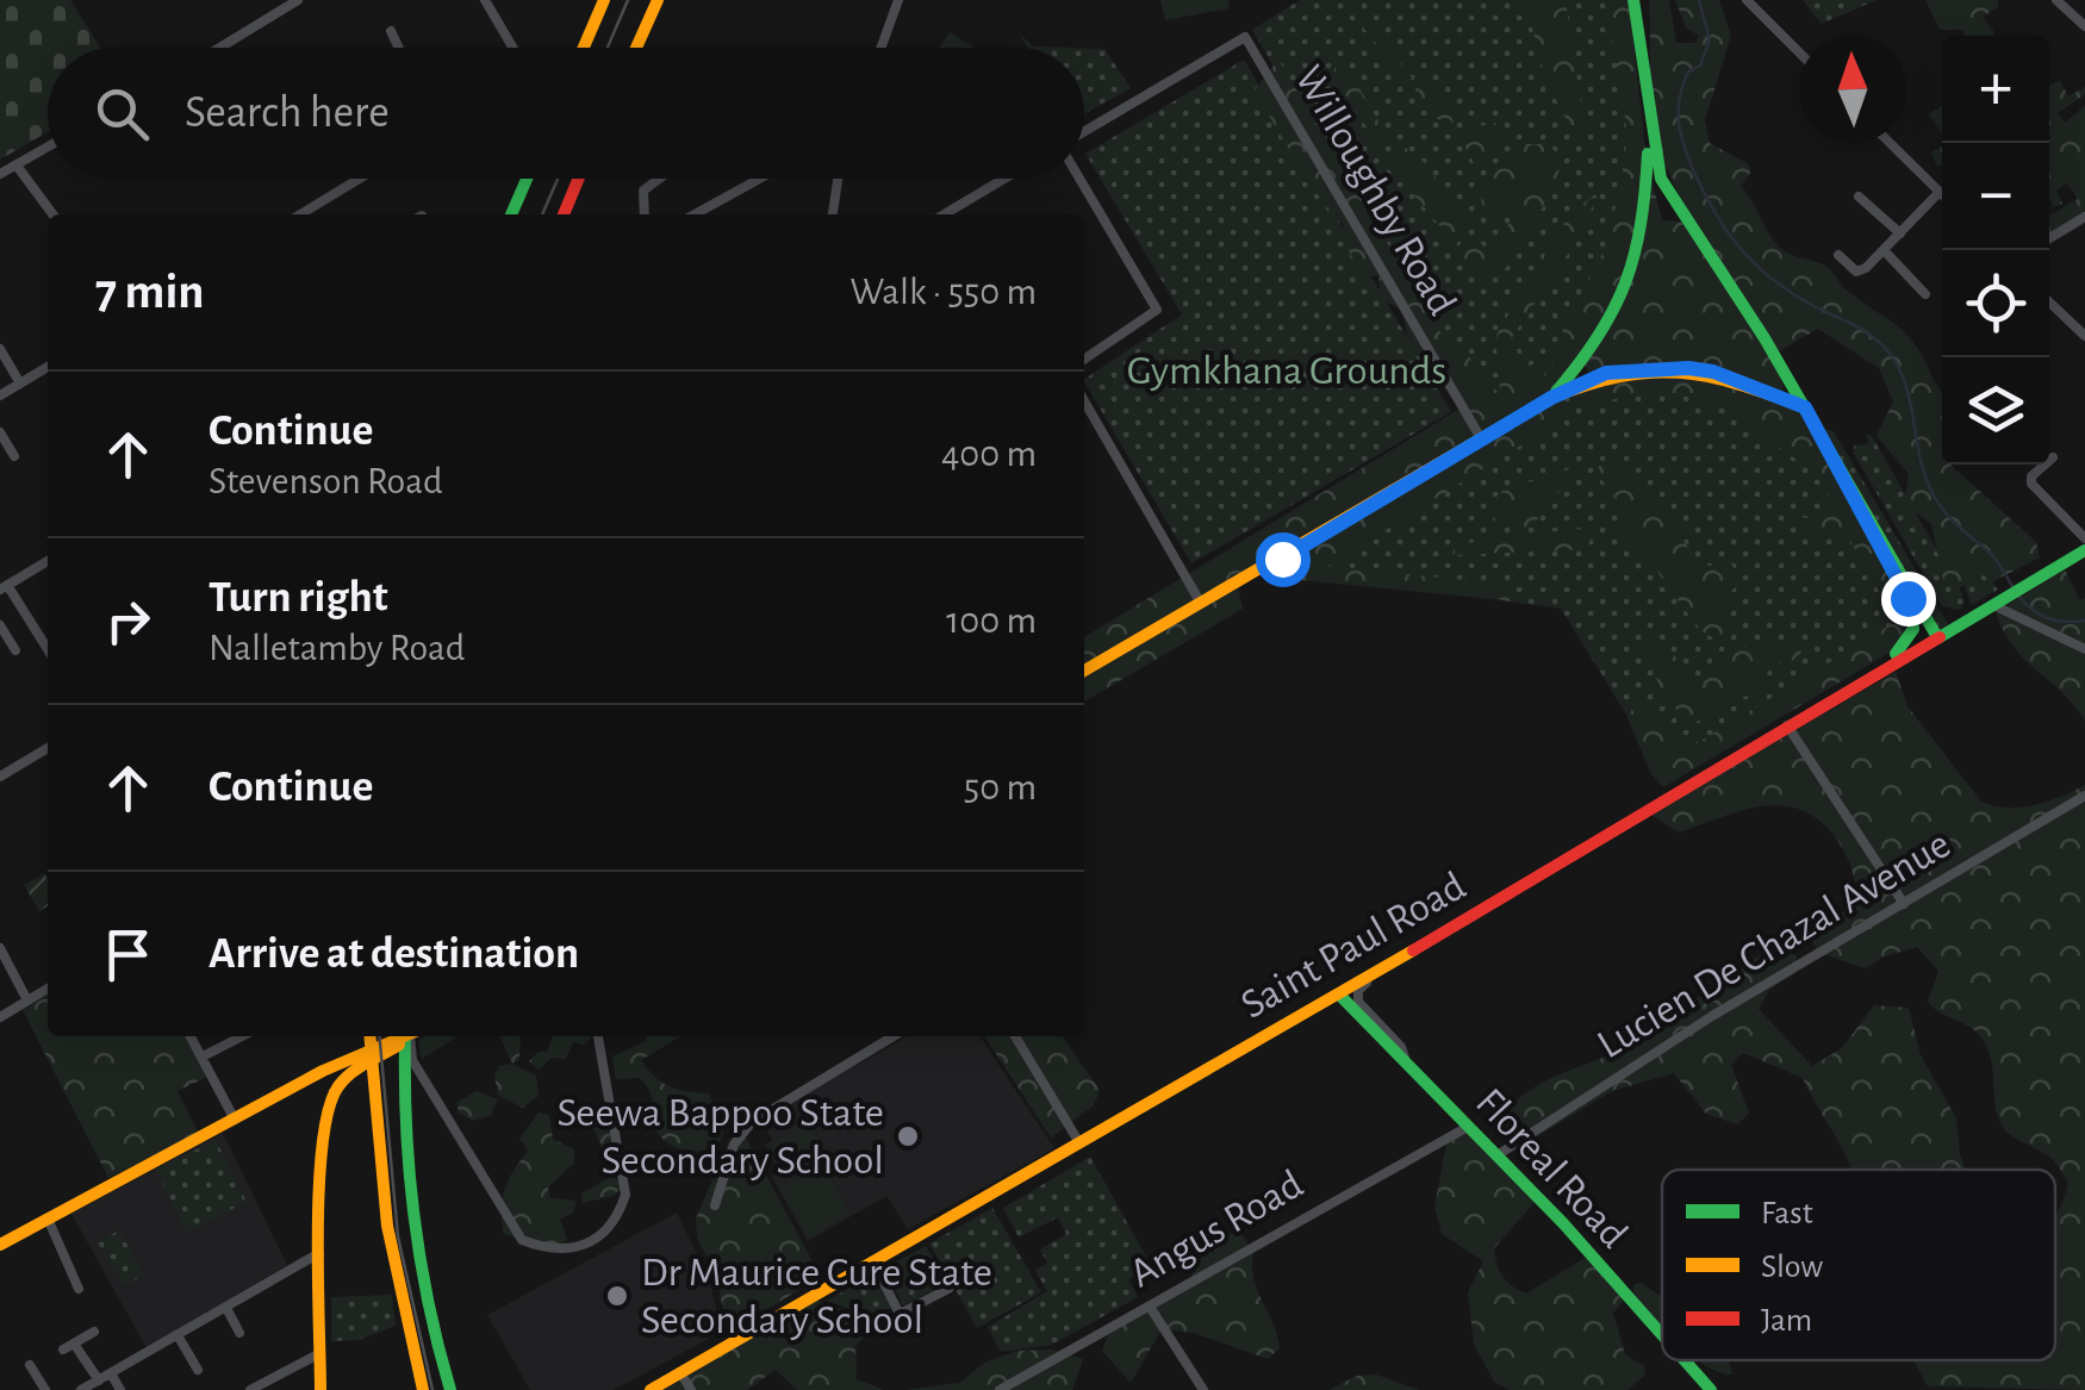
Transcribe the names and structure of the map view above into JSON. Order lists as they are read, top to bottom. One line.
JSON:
{"streets":{"main road":["Saint Paul Road","Floreal Road"],"street":["Willoughby Road","Lucien De Chazal Avenue","Angus Road"]},"crossings":[["Lucien De Chazal Avenue","Floreal Road"],["Saint Paul Road","Floreal Road"],["Floreal Road","Angus Road"]],"parks":["Gymkhana Grounds"],"places":["Seewa Bappoo State Secondary School","Dr Maurice Cure State Secondary School"],"legend":["Fast","Slow","Jam"],"north":"top","page":{"map_buttons":["+","−"],"search":"Search here","heading":["7 min","Walk · 550 m"],"list":[["Continue","Stevenson Road","400 m"],["Turn right","Nalletamby Road","100 m"],["Continue","50 m"],"Arrive at destination"]}}
